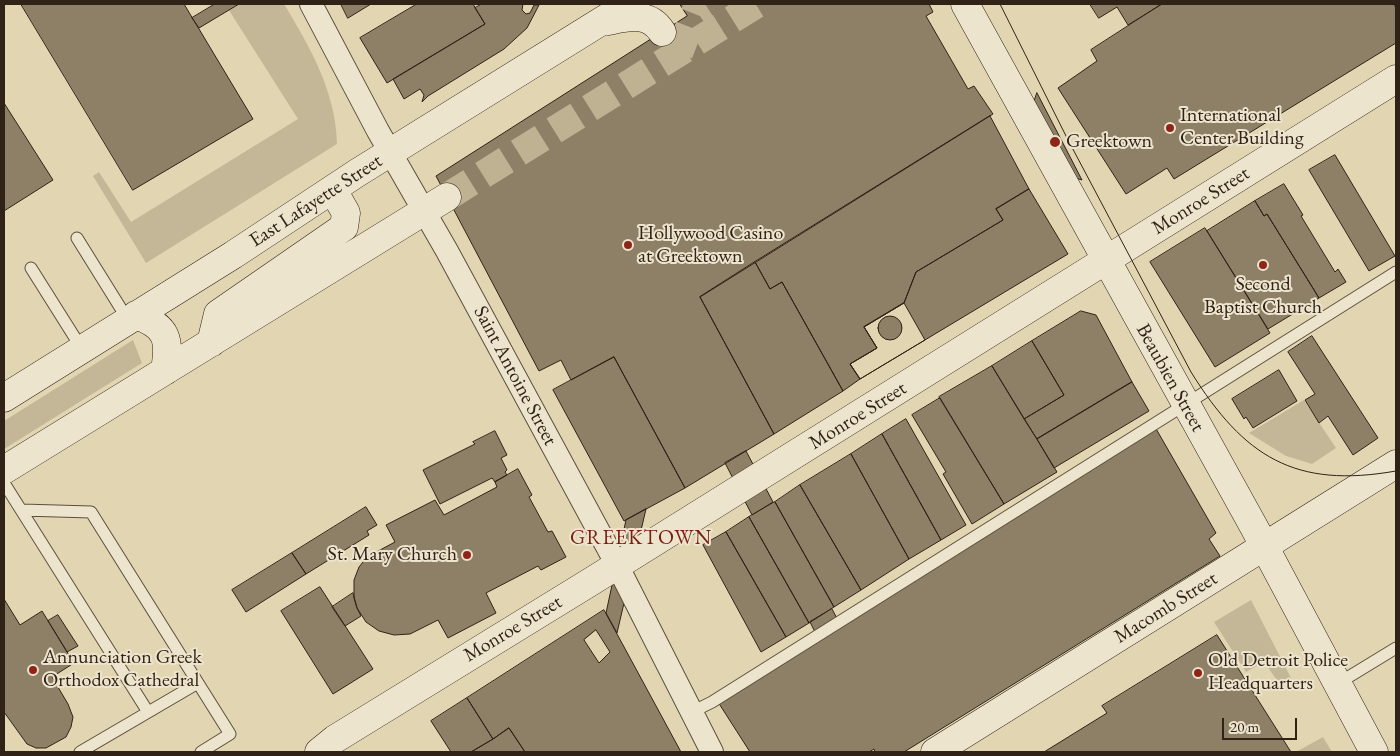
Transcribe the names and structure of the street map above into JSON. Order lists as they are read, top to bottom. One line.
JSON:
{"streets":{"street":["East Lafayette Street","Monroe Street","Saint Antoine Street","Beaubien Street","Macomb Street"]},"crossings":[["East Lafayette Street","Saint Antoine Street"],["Monroe Street","Saint Antoine Street"],["Monroe Street","Beaubien Street"],["Beaubien Street","Macomb Street"]],"districts":["GREEKTOWN"],"places":["International Center Building","Greektown","Hollywood Casino at Greektown","Second Baptist Church","St. Mary Church","Annunciation Greek Orthodox Cathedral","Old Detroit Police Headquarters"],"scale_bar":"20 m"}
